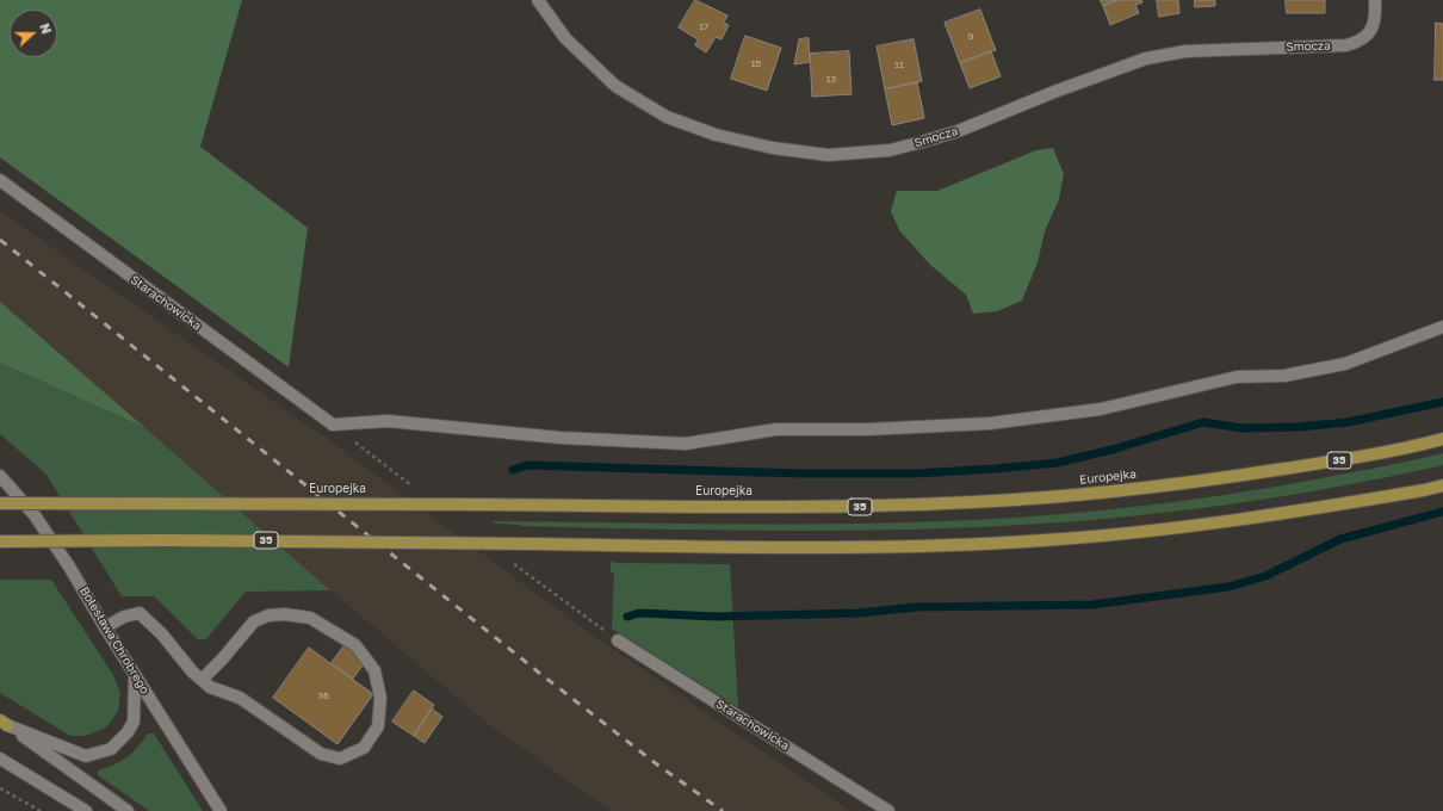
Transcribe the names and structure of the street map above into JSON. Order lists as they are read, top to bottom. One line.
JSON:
{"streets":{"main road":["35","Europejka"],"street":["Smocza","Starachowicka","Bolesława Chrobrego"]},"house_numbers":["17","9","15","11","13","36"],"north":"right"}
